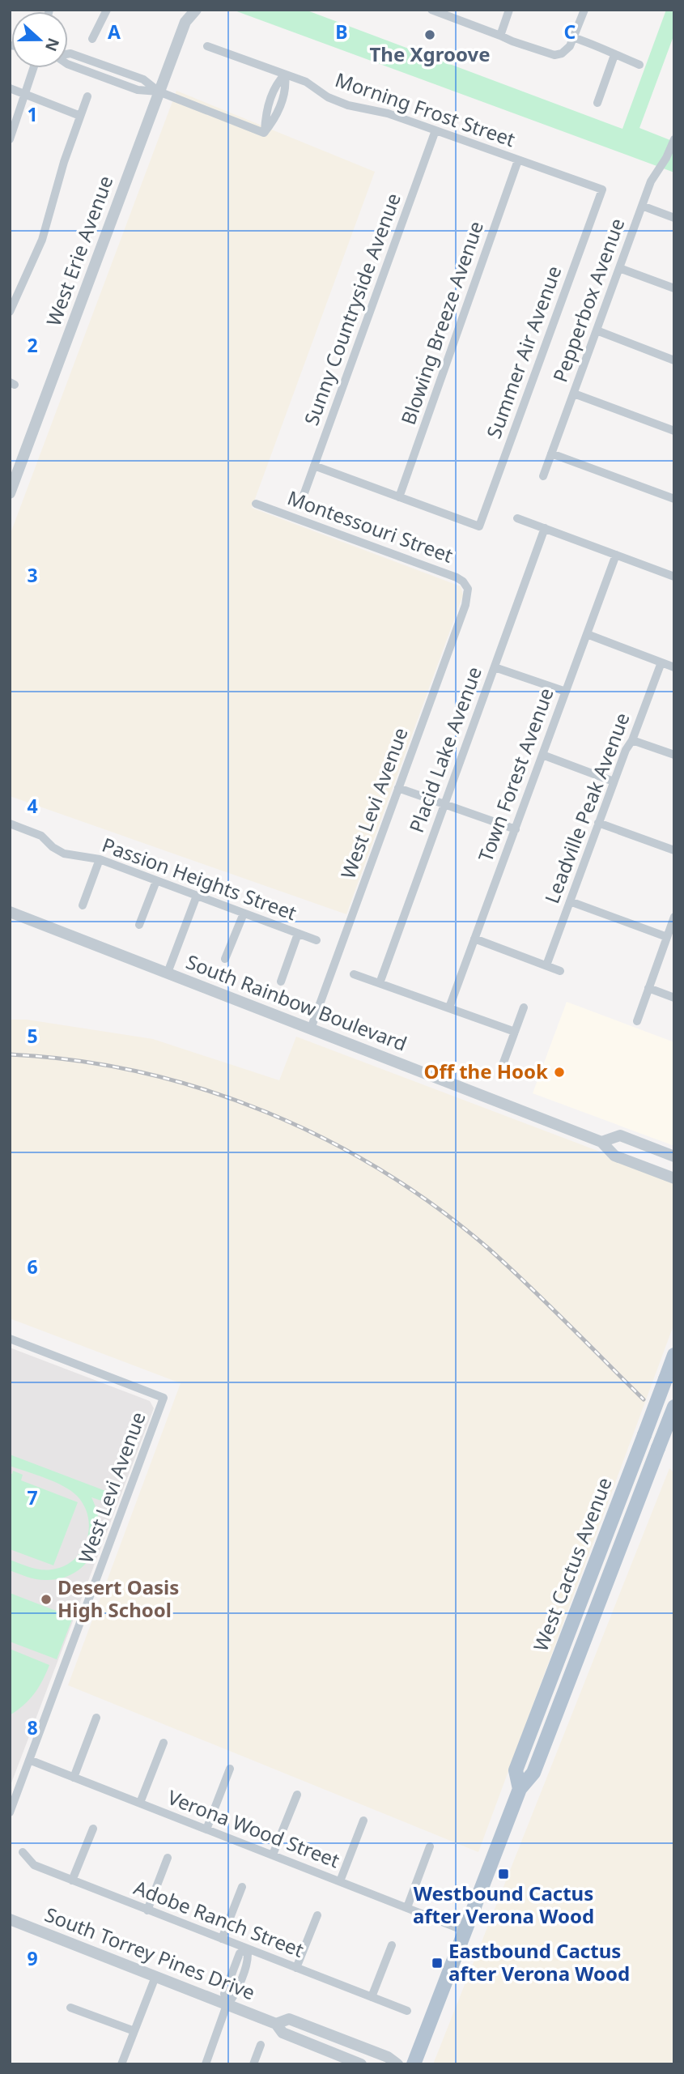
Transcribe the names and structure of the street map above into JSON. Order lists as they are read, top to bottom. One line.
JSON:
{"streets":{"main road":["West Cactus Avenue"],"street":["Morning Frost Street","West Erie Avenue","Pepperbox Avenue","Sunny Countryside Avenue","Blowing Breeze Avenue","Summer Air Avenue","Montessouri Street","Placid Lake Avenue","Town Forest Avenue","West Levi Avenue","Leadville Peak Avenue","Passion Heights Street","South Rainbow Boulevard","Verona Wood Street","Adobe Ranch Street","South Torrey Pines Drive"]},"crossings":[["Morning Frost Street","Sunny Countryside Avenue"],["Morning Frost Street","Blowing Breeze Avenue"],["Morning Frost Street","Summer Air Avenue"],["Blowing Breeze Avenue","Summer Air Avenue"],["Montessouri Street","West Levi Avenue"],["West Levi Avenue","South Rainbow Boulevard"],["West Levi Avenue","Verona Wood Street"],["West Cactus Avenue","Verona Wood Street"]],"places":{"other":["The Xgroove","Off the Hook","Desert Oasis High School"],"transit":["Westbound Cactus after Verona Wood","Eastbound Cactus after Verona Wood"]},"north":"right","grid":{"columns":["A","B","C"],"rows":["1","2","3","4","5","6","7","8","9"]}}
